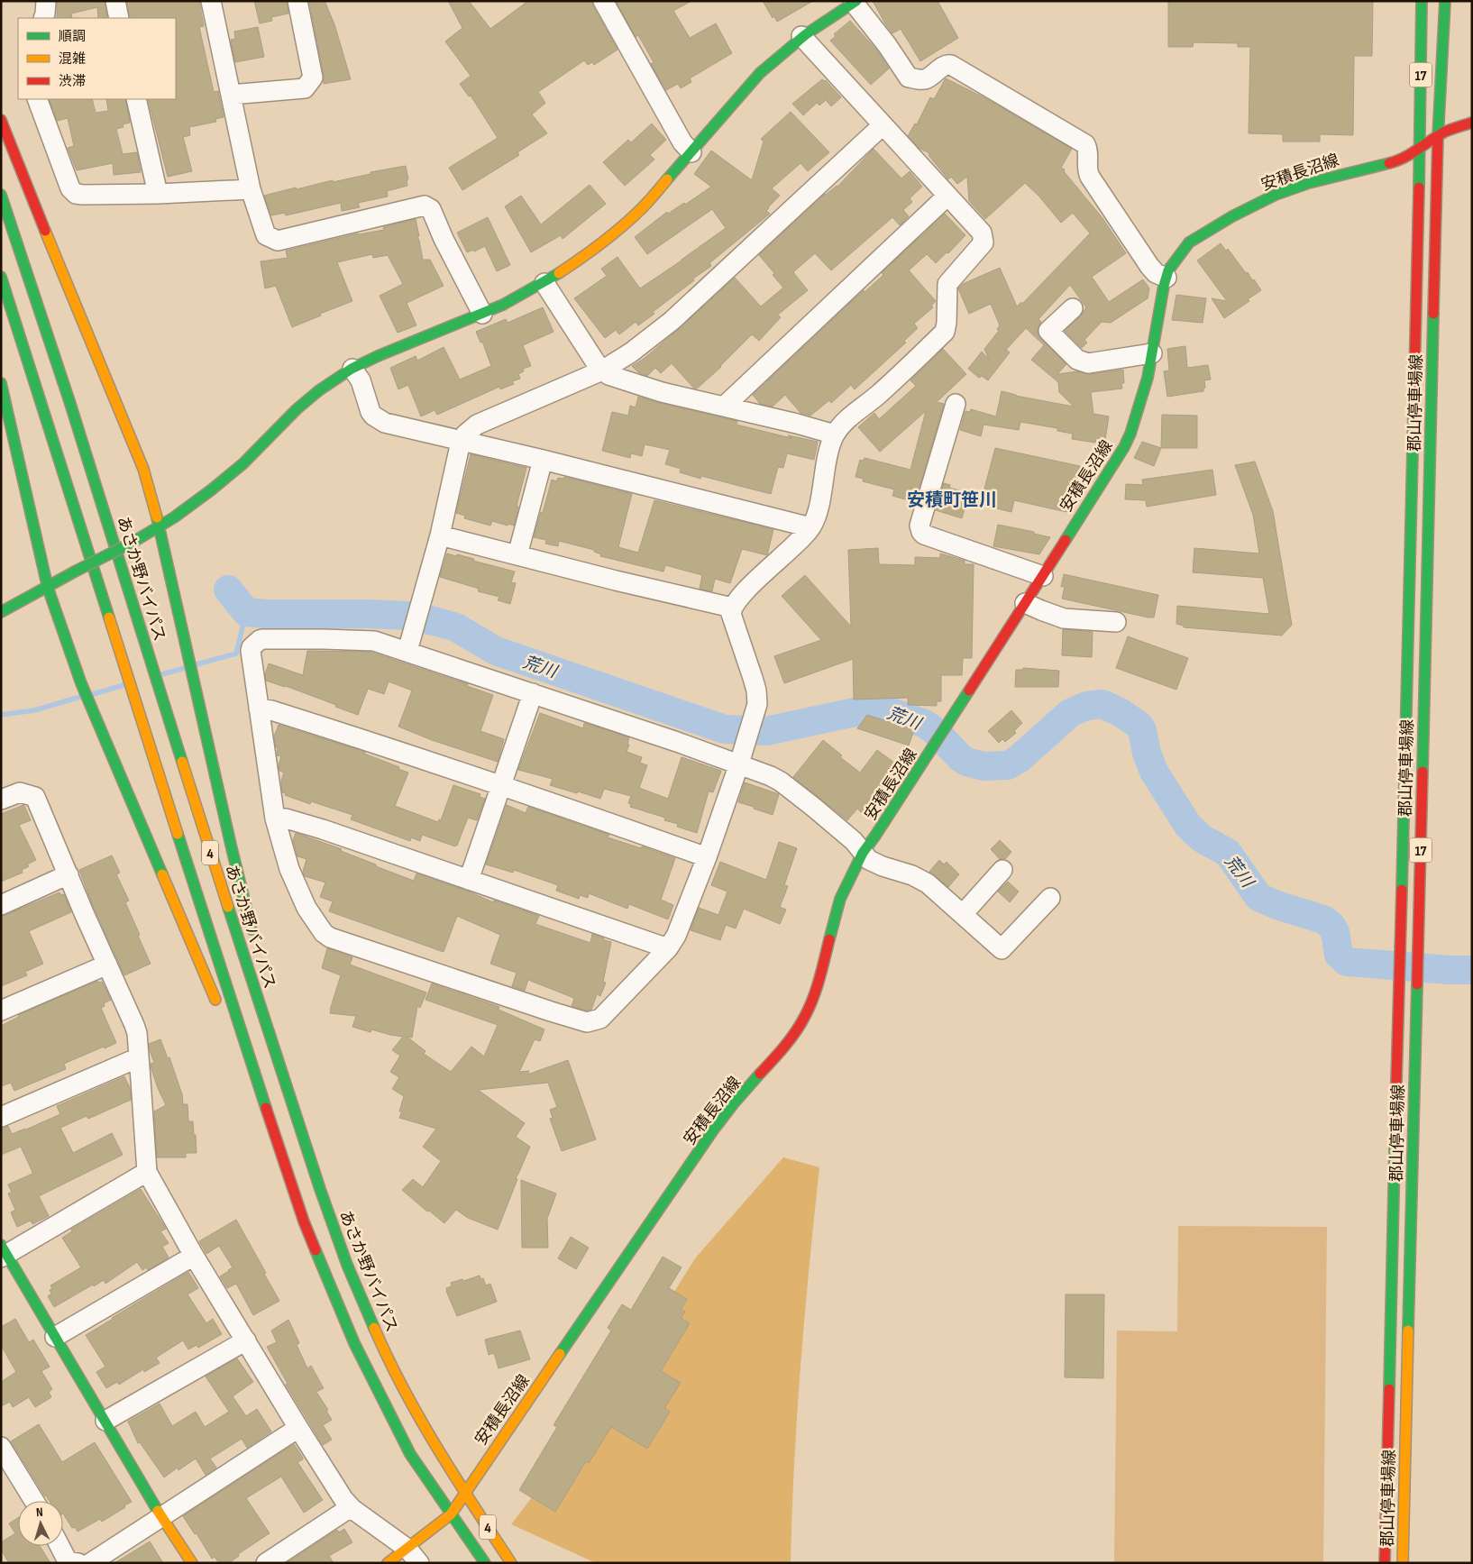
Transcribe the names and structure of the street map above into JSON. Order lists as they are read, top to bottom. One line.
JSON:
{"streets":{"main road":["17","安積長沼線","郡山停車場線","あさか野バイパス","4"]},"crossings":[["安積長沼線","郡山停車場線"],["安積長沼線","あさか野バイパス"],["安積長沼線","4"]],"districts":["安積町笹川"],"water":["荒川"],"legend":["順調","混雑","渋滞"],"north":"top"}
